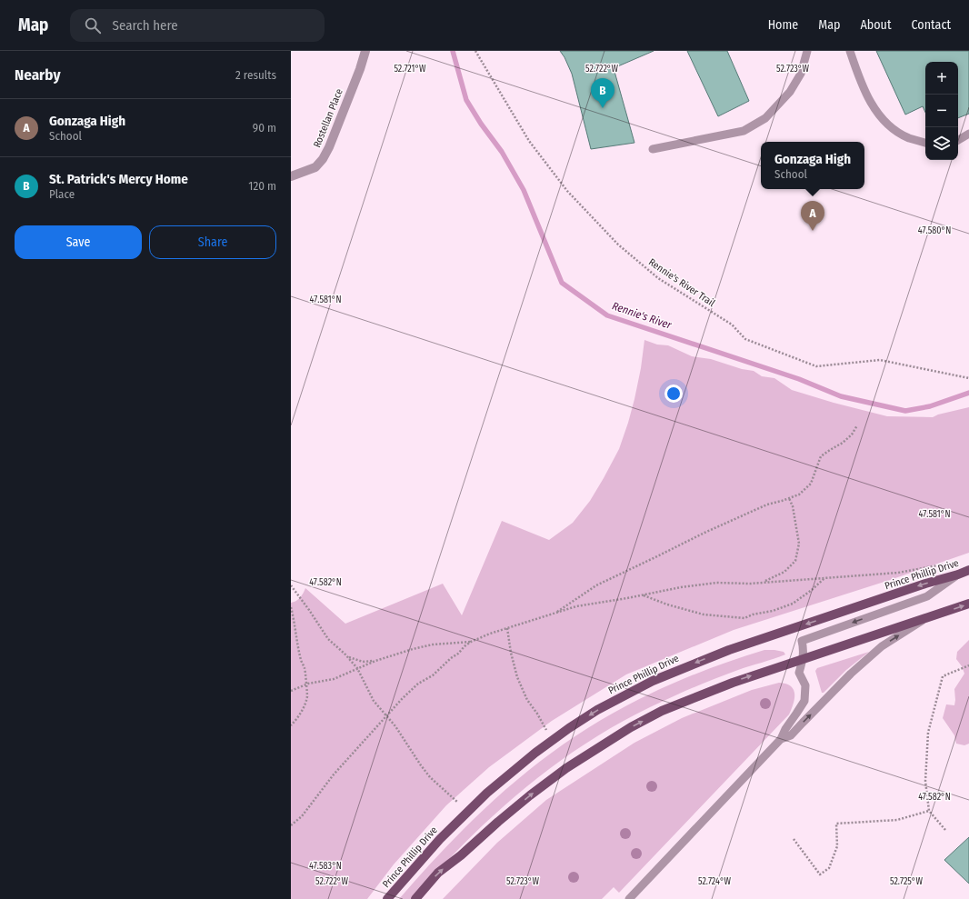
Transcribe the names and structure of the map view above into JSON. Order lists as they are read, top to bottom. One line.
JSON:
{"streets":{"main road":["Prince Phillip Drive"],"street":["Rostellan Place"],"path":["Rennie's River Trail"]},"water":["Rennie's River"],"page":{"header":"Map","search":"Search here","nav":["Home","Map","About","Contact"],"heading":["Nearby","2 results"],"map_buttons":["+","−"],"pins":["B","A"],"list":[{"mark":"A","name":"Gonzaga High","note":"School","value":"90 m"},{"mark":"B","name":"St. Patrick's Mercy Home","note":"Place","value":"120 m"}],"popup":["Gonzaga High","School"],"buttons":["Save","Share"]},"coordinates":["52.721°W","52.722°W","52.723°W","47.580°N","47.581°N","47.582°N","47.583°N","52.725°W","52.724°W"]}
